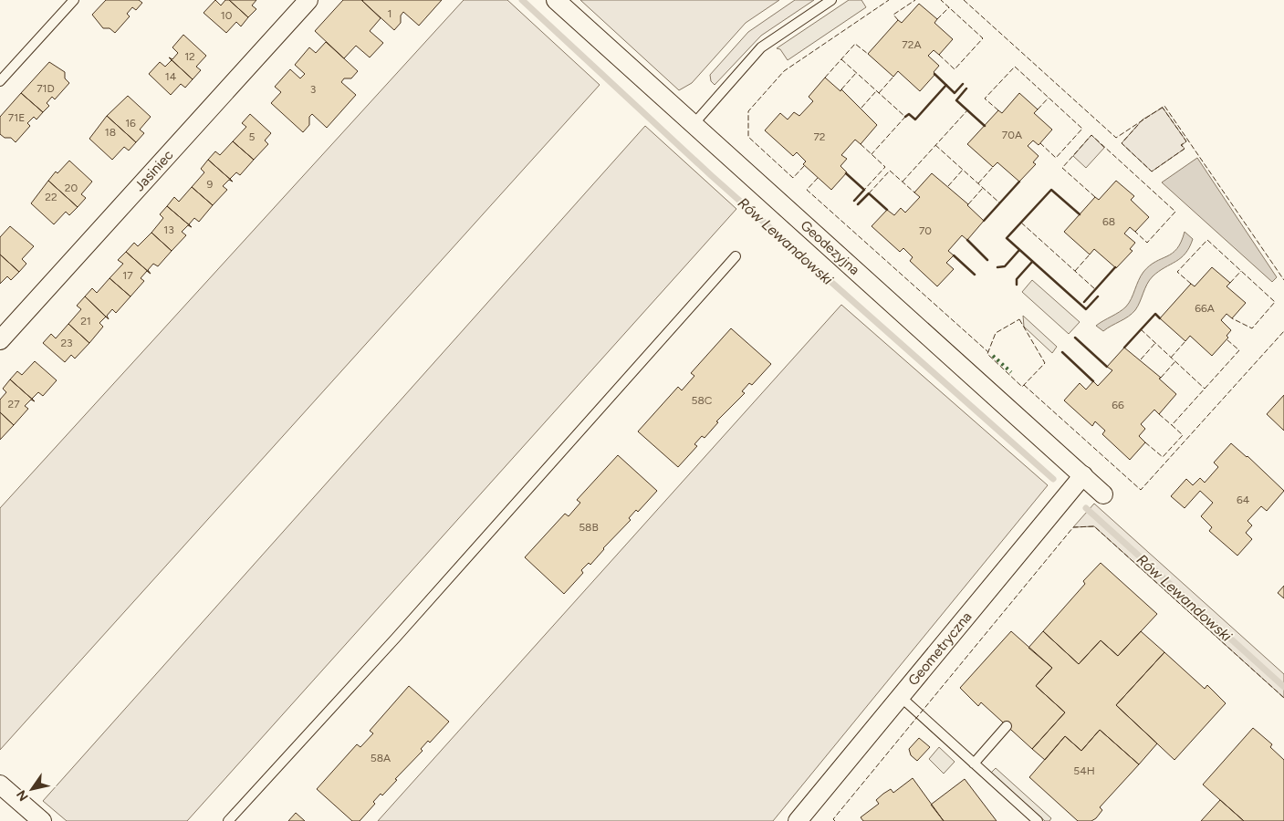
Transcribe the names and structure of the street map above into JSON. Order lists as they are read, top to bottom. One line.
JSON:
{"streets":{"street":["Jasiniec","Geodezyjna","Geometryczna"]},"crossings":[["Geodezyjna","Geometryczna"]],"water":["Rów Lewandowski"],"house_numbers":["1","10","72A","12","14","71D","3","71E","16","18","70A","5","72","9","20","22","68","13","70","17","66A","21","23","58C","27","66","64","58B","58A","54H"],"north":"bottom left"}
